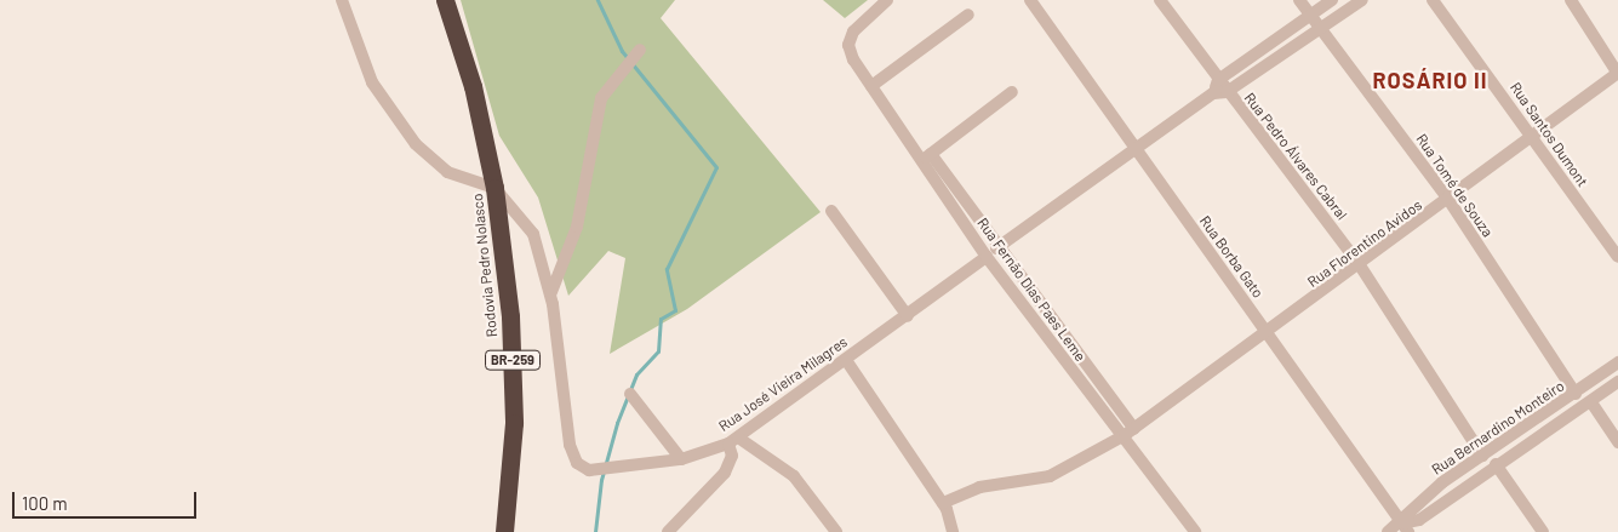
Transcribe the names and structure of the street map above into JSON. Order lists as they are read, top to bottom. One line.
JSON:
{"streets":{"highway":["Rodovia Pedro Nolasco","BR-259"],"street":["Rua Santos Dumont","Rua Pedro Álvares Cabral","Rua Tomé de Souza","Rua Florentino Avidos","Rua Borba Gato","Rua Fernão Dias Paes Leme","Rua José Vieira Milagres","Rua Bernardino Monteiro"]},"crossings":[["Rua Santos Dumont","Rua Florentino Avidos"],["Rua Pedro Álvares Cabral","Rua Florentino Avidos"],["Rua Pedro Álvares Cabral","Rua Bernardino Monteiro"],["Rua Tomé de Souza","Rua Florentino Avidos"],["Rua Tomé de Souza","Rua Bernardino Monteiro"],["Rua Florentino Avidos","Rua Borba Gato"],["Rua Florentino Avidos","Rua Fernão Dias Paes Leme"],["Rua Borba Gato","Rua José Vieira Milagres"],["Rua Borba Gato","Rua Bernardino Monteiro"],["Rodovia Pedro Nolasco","Rua José Vieira Milagres"],["Rua Fernão Dias Paes Leme","Rua José Vieira Milagres"]],"districts":["ROSÁRIO II"],"scale_bar":"100 m"}
